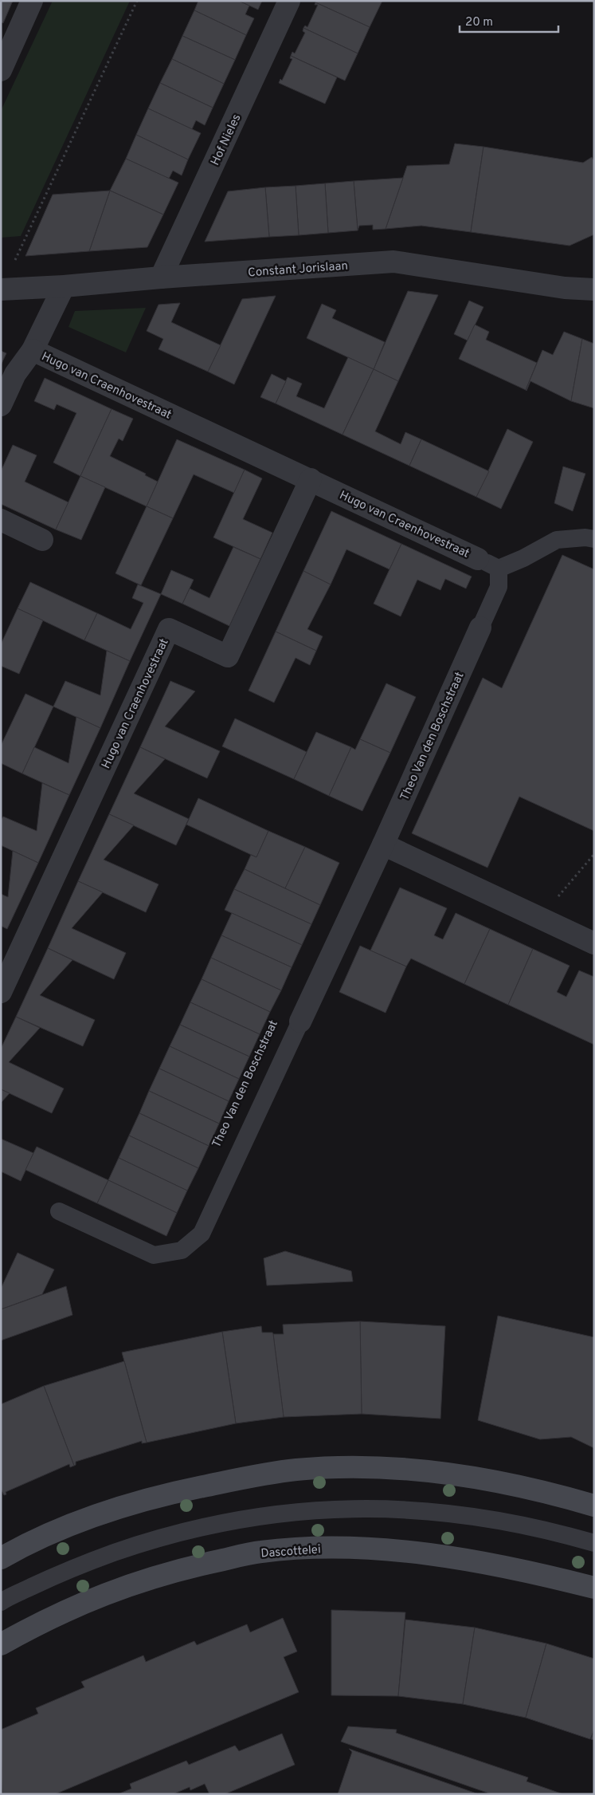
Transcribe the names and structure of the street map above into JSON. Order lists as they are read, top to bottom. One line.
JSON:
{"streets":{"street":["Hof Nieles","Constant Jorislaan","Hugo van Craenhovestraat","Theo Van den Boschstraat","Dascottelei"]},"crossings":[["Hof Nieles","Constant Jorislaan"],["Constant Jorislaan","Hugo van Craenhovestraat"]],"scale_bar":"20 m"}
